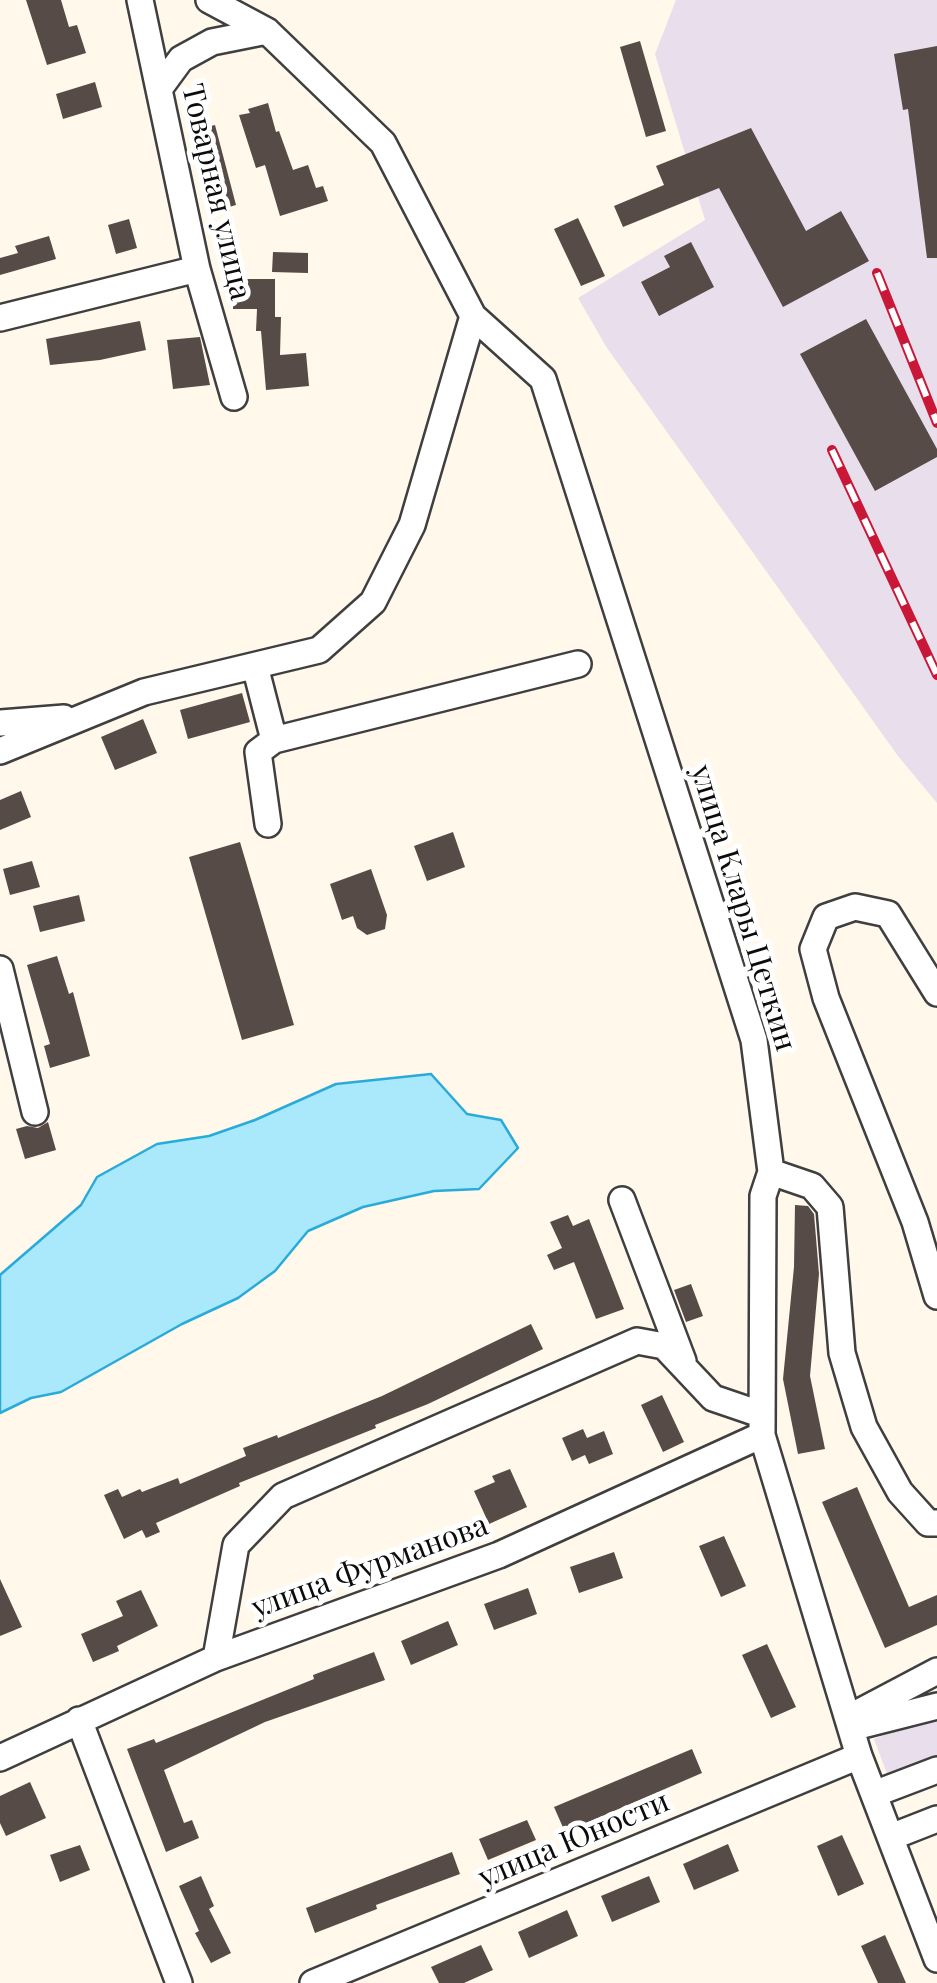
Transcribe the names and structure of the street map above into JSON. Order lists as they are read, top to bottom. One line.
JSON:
{"streets":{"street":["Товарная улица","улица Клары Цеткин","улица Фурманова","улица Юности"]},"crossings":[["улица Клары Цеткин","улица Фурманова"],["улица Клары Цеткин","улица Юности"]]}
